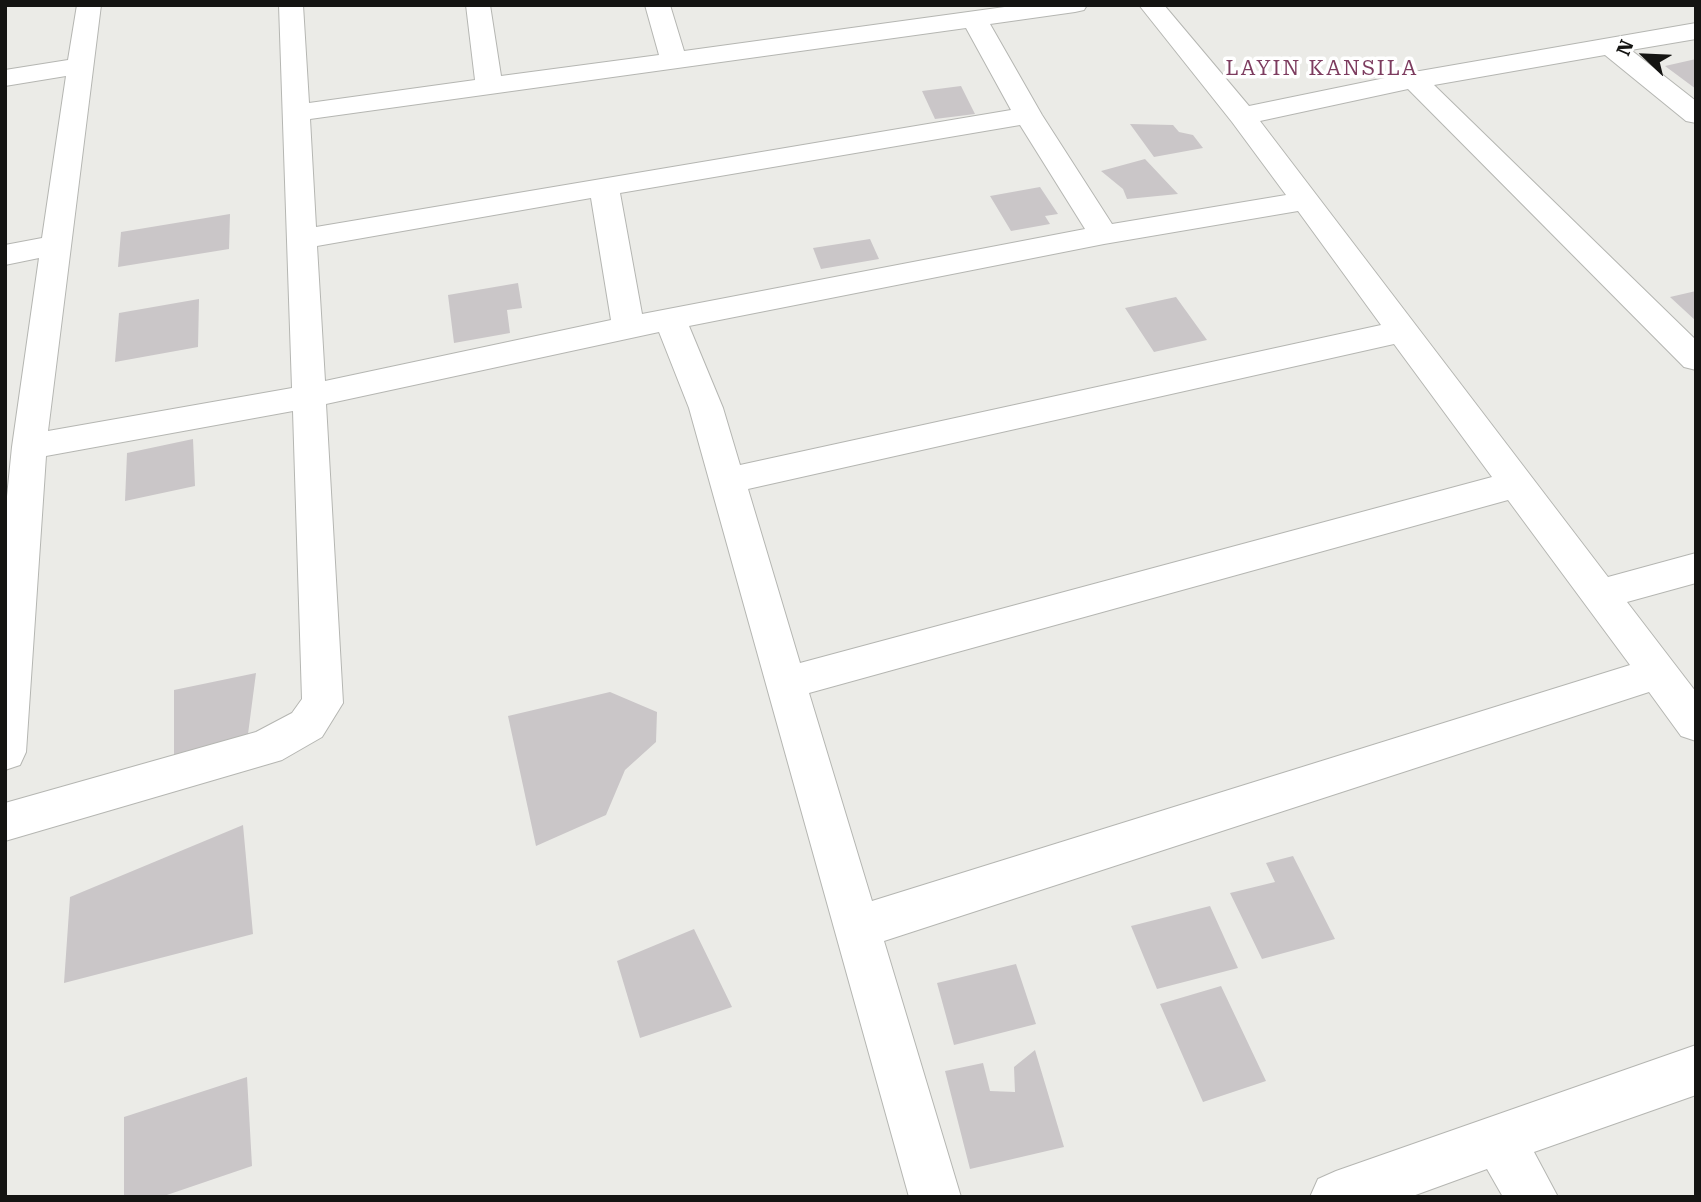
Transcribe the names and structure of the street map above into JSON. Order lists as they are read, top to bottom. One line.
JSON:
{"districts":["LAYIN KANSILA"],"north":"top left"}
